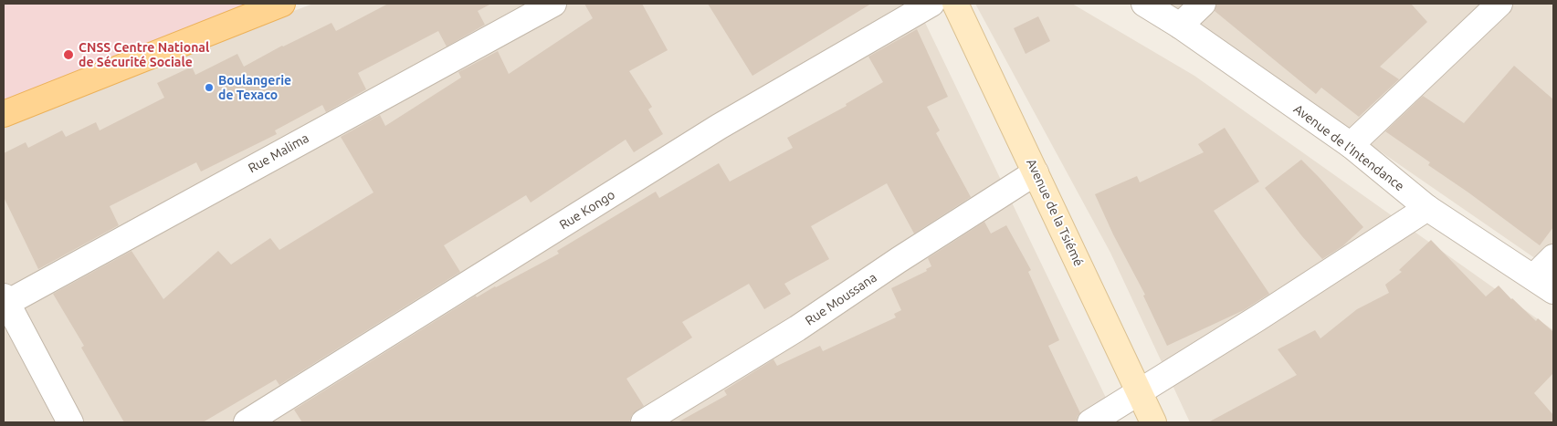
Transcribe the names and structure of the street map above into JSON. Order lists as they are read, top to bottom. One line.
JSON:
{"streets":{"main road":["Avenue de la Tsiémé"],"street":["Avenue de l'Intendance","Rue Malima","Rue Kongo","Rue Moussana"]},"crossings":[["Avenue de la Tsiémé","Rue Moussana"]],"places":["CNSS Centre National de Sécurité Sociale","Boulangerie de Texaco"]}
